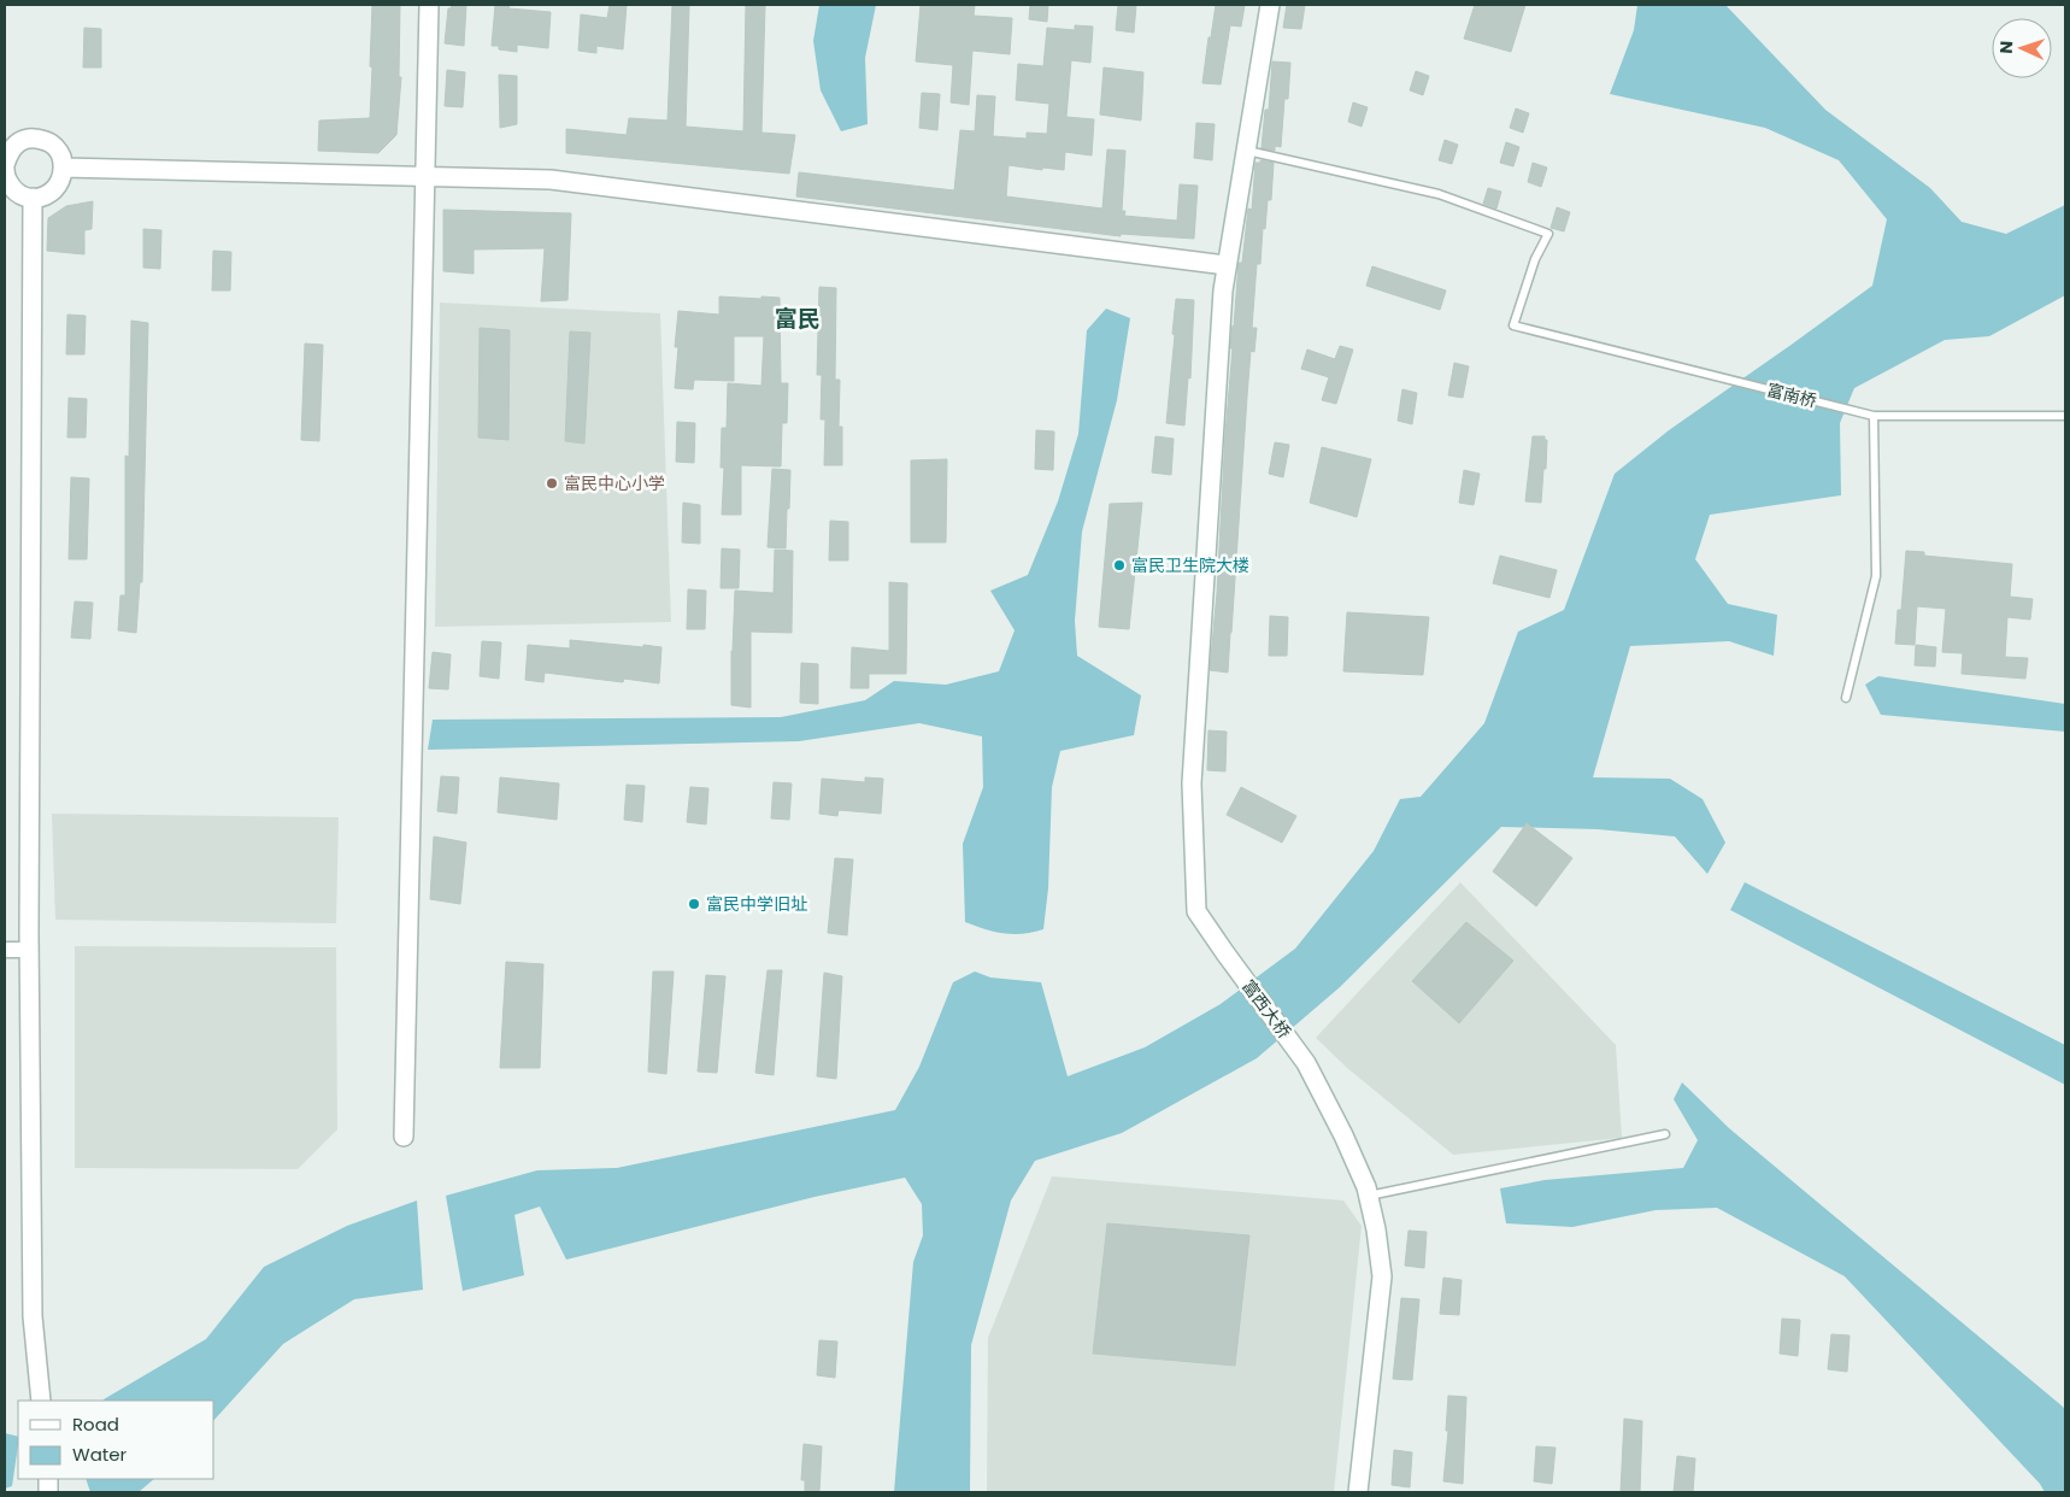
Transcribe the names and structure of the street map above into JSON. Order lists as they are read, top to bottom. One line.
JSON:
{"streets":{"street":["富西大桥"],"lane":["富南桥"]},"crossings":[["富南桥","富西大桥"]],"districts":["富民"],"places":["富民中心小学","富民卫生院大楼","富民中学旧址"],"legend":["Road","Water"],"north":"left"}
